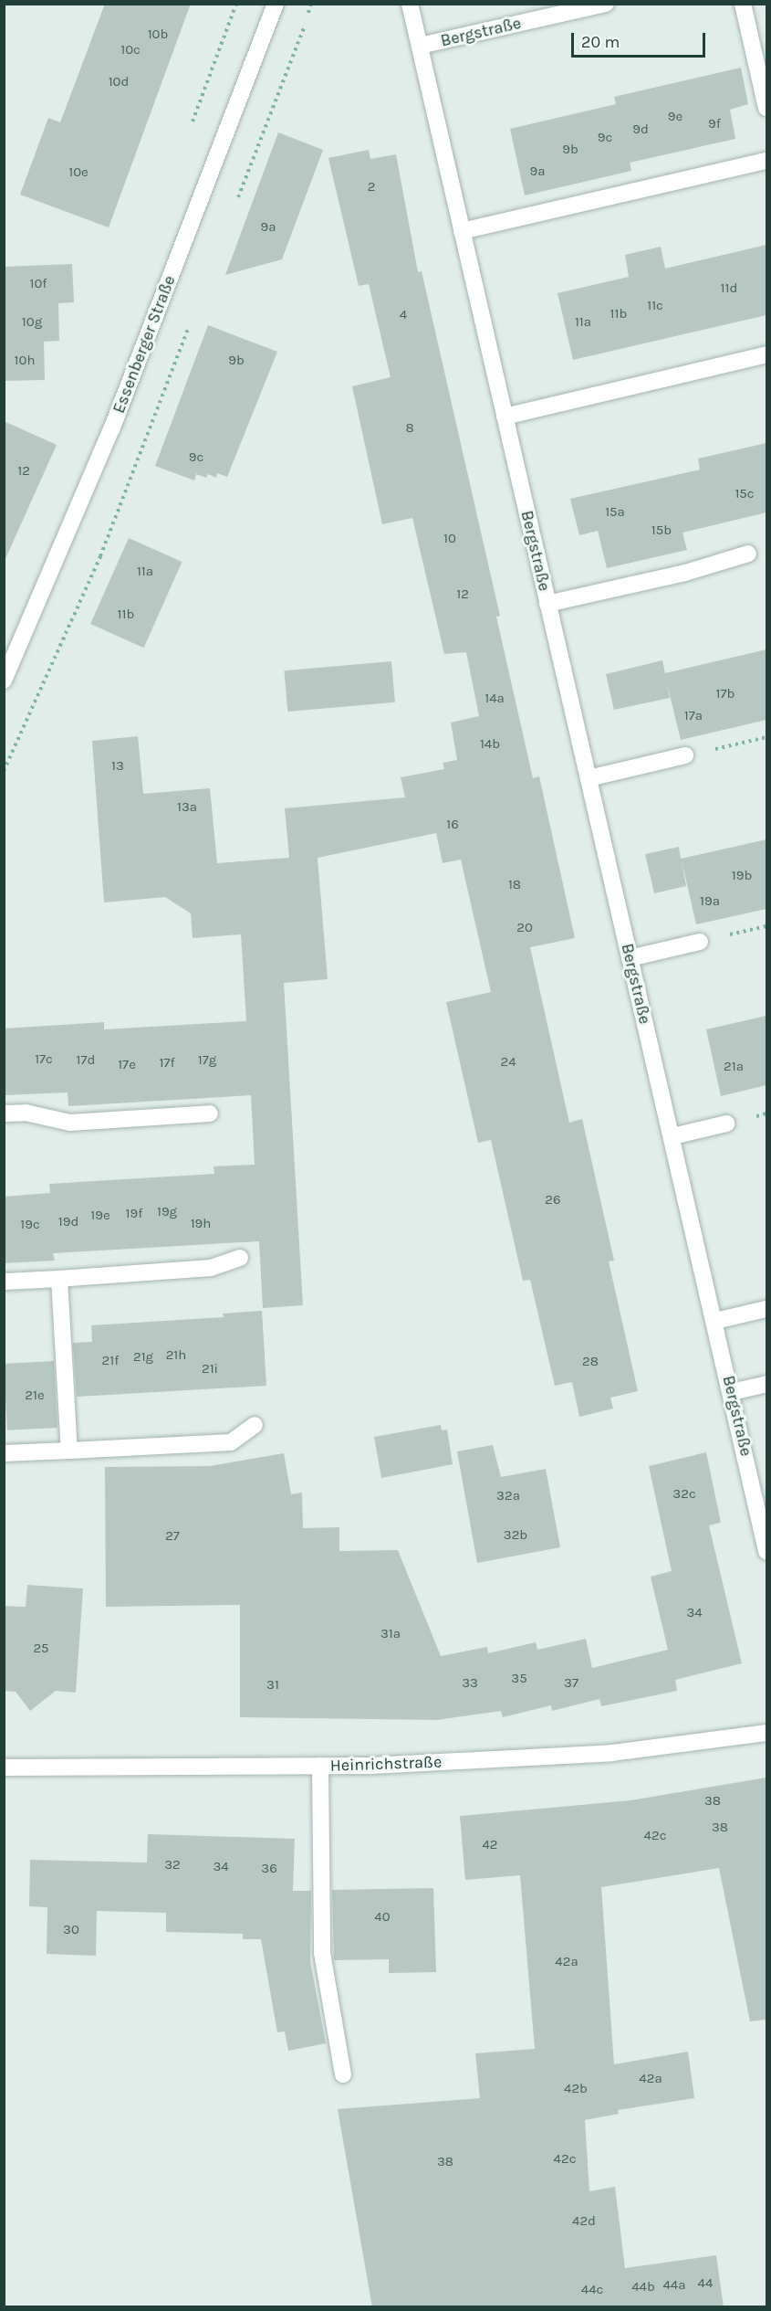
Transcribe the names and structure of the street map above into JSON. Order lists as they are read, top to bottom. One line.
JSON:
{"streets":{"street":["Bergstraße","Essenberger Straße","Heinrichstraße"]},"house_numbers":["10b","10c","10d","9e","9f","9d","9c","9b","9a","10e","2","9a","10f","11d","11c","11b","4","10g","11a","10h","9b","8","9c","12","15c","15a","15b","10","11a","12","11b","17b","14a","17a","14b","13","13a","16","19b","18","19a","20","17c","17d","17g","24","17f","17e","21a","26","19g","19f","19e","19d","19h","19c","21h","21g","21f","28","21i","21e","32c","32a","32b","27","34","31a","25","35","33","37","31","38","38","42c","42","32","34","36","40","30","42a","42a","42b","42c","38","42d","44","44a","44b","44c"],"scale_bar":"20 m"}
